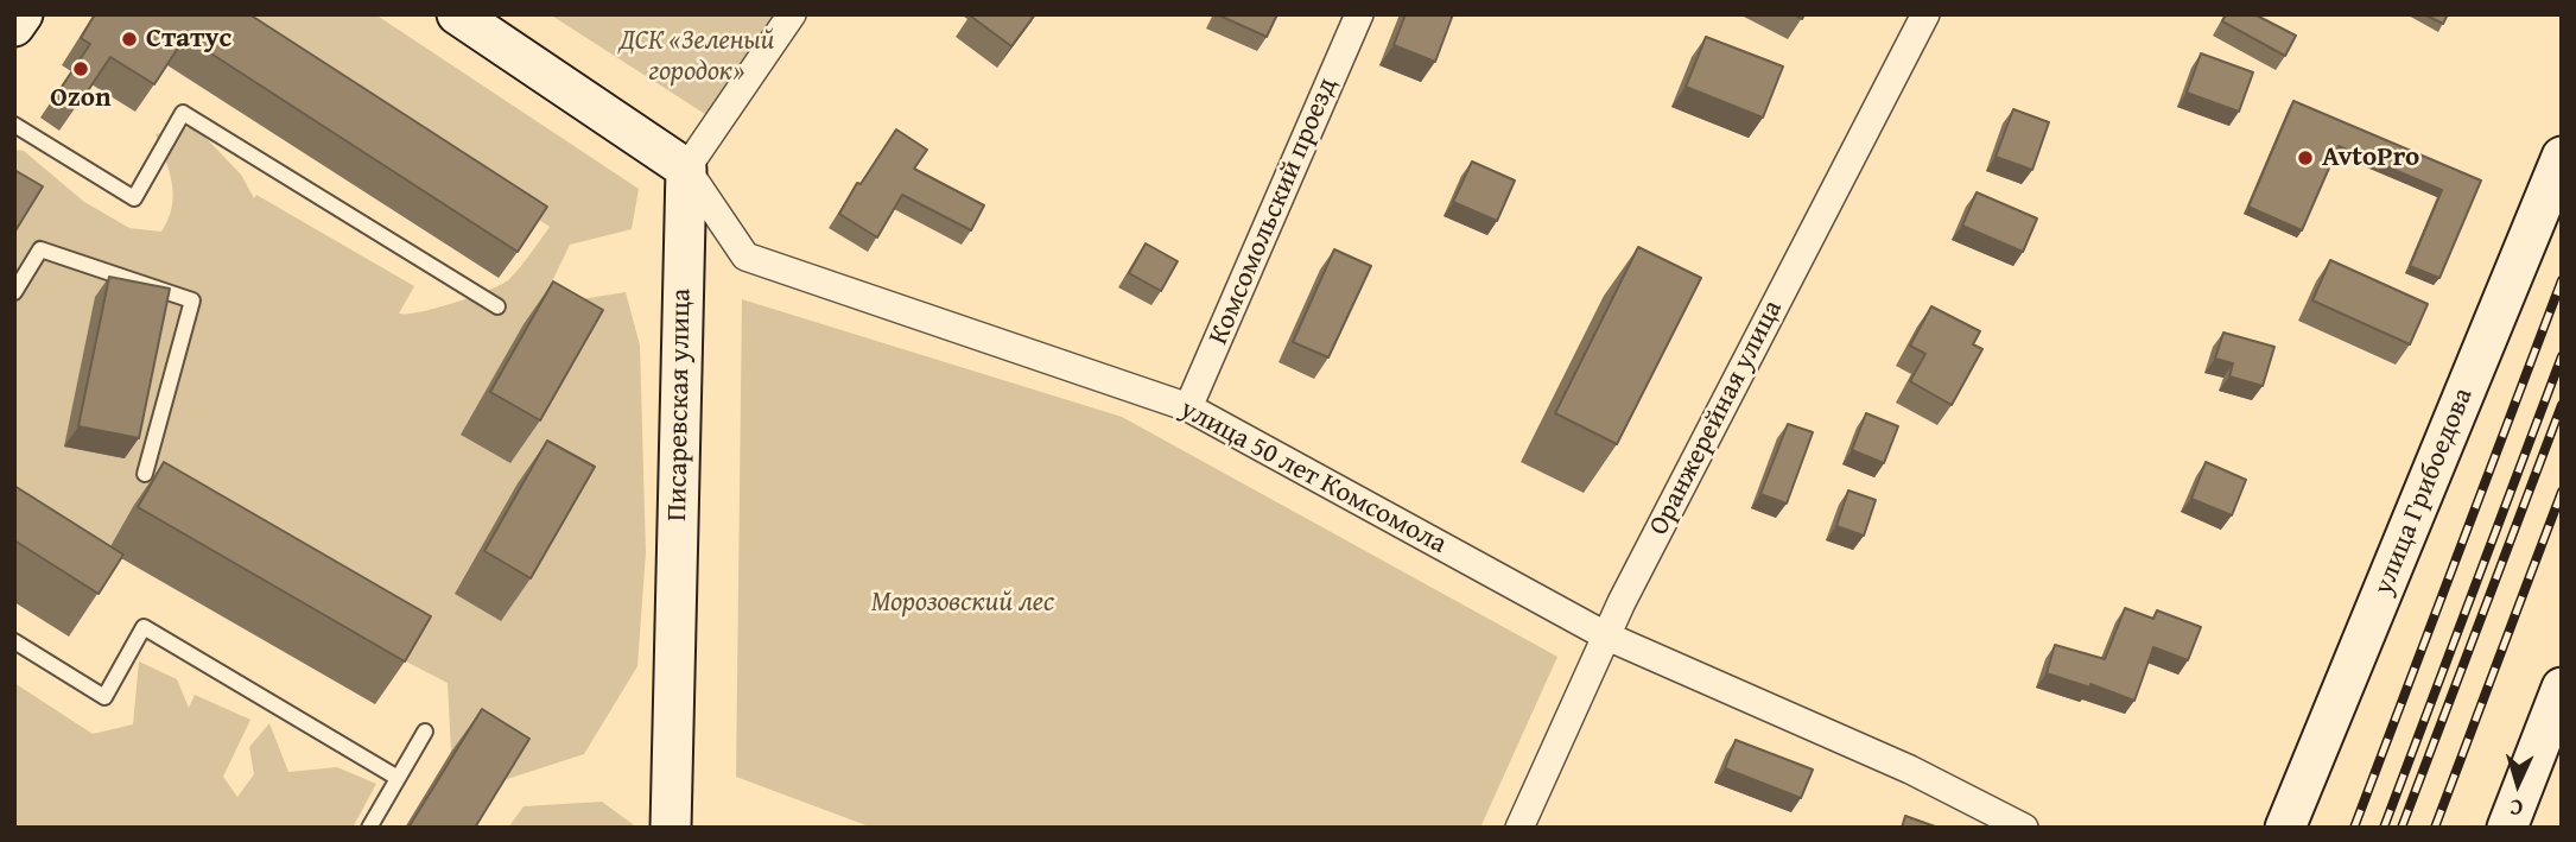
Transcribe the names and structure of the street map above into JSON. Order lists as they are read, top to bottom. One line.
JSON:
{"streets":{"street":["Комсомольский проезд","Писаревская улица","Оранжерейная улица","улица 50 лет Комсомола","улица Грибоедова"]},"crossings":[["Комсомольский проезд","улица 50 лет Комсомола"],["Писаревская улица","улица 50 лет Комсомола"],["Оранжерейная улица","улица 50 лет Комсомола"]],"parks":["ДСК «Зеленый городок»","Морозовский лес"],"places":["Статус","Ozon","AvtoPro"],"north":"bottom"}
